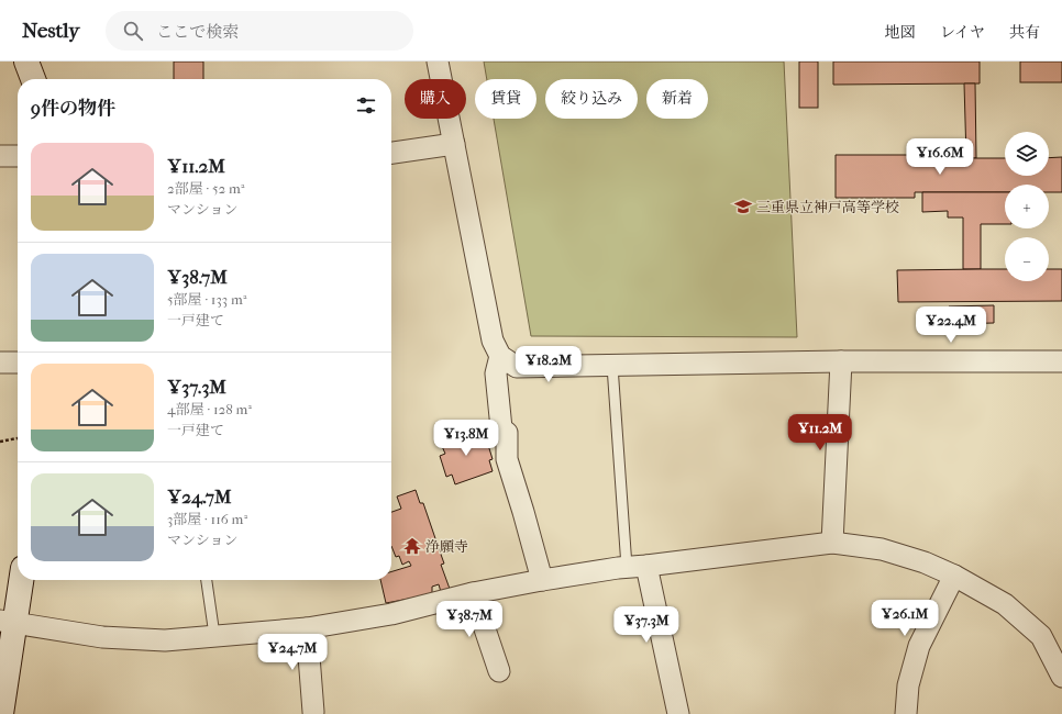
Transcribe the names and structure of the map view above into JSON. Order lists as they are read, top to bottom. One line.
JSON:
{"places":{"school or university":["三重県立神戸高等学校"],"temple":["浄願寺"]},"page":{"header":"Nestly","search":"ここで検索","nav":["地図","レイヤ","共有"],"chip":["購入","賃貸","絞り込み","新着"],"heading":"9件の物件","map_buttons":["+","−"],"list":[{"name":"¥11.2M","note":"2部屋 · 52 m² · マンション"},{"name":"¥38.7M","note":"5部屋 · 133 m² · 一戸建て"},{"name":"¥37.3M","note":"4部屋 · 128 m² · 一戸建て"},{"name":"¥24.7M","note":"3部屋 · 116 m² · マンション"}],"price":["¥16.6M","¥22.4M","¥18.2M","¥11.2M","¥13.8M","¥26.1M","¥38.7M","¥37.3M","¥24.7M"]}}
